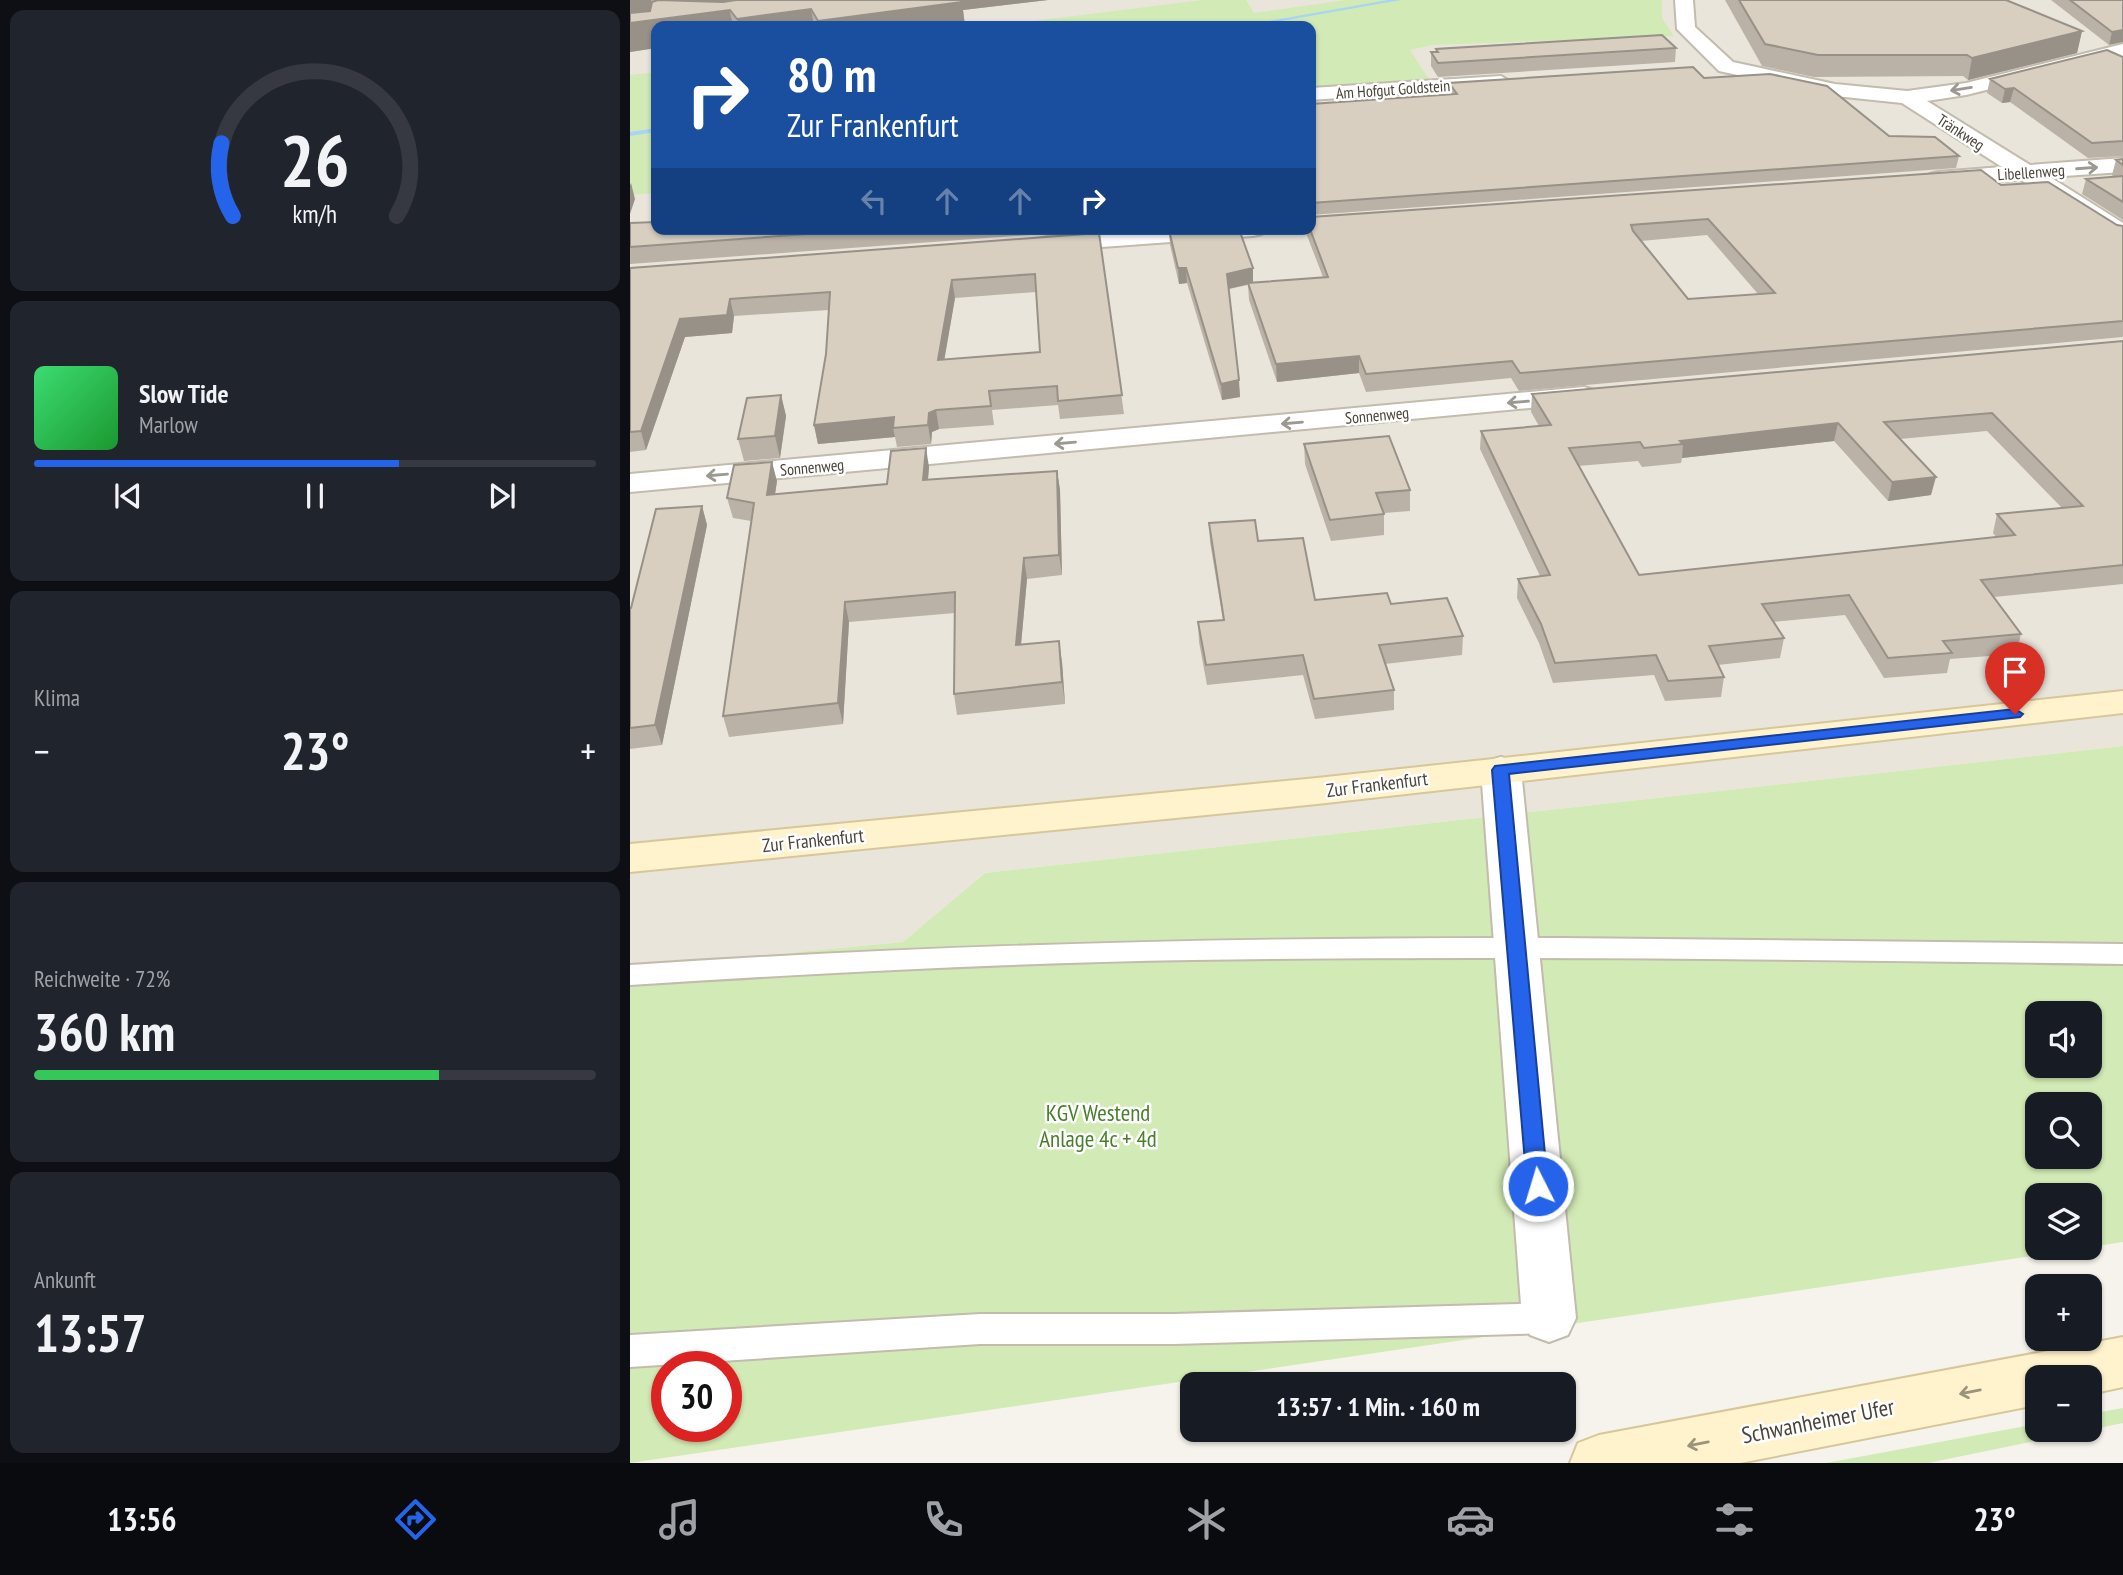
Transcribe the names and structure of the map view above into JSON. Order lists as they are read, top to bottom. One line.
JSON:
{"streets":{"street":["Am Hofgut Goldstein","Tränkweg","Libellenweg","Sonnenweg","Zur Frankenfurt","Schwanheimer Ufer"]},"crossings":[["Tränkweg","Libellenweg"]],"one_way":["Sonnenweg","Schwanheimer Ufer"],"parks":["KGV Westend Anlage 4c + 4d"],"page":{"turn":["80 m","Zur Frankenfurt"],"song":["Slow Tide","Marlow"],"tile":["Klima",["Reichweite · 72%","360 km"],["Ankunft","13:57"]],"heat":["−","23°","+"],"map_buttons":["+","−"],"limit":"30","trip":"13:57 · 1 Min. · 160 m","tabs":["13:56","23°"],"gauge":["26","km/h"]}}
